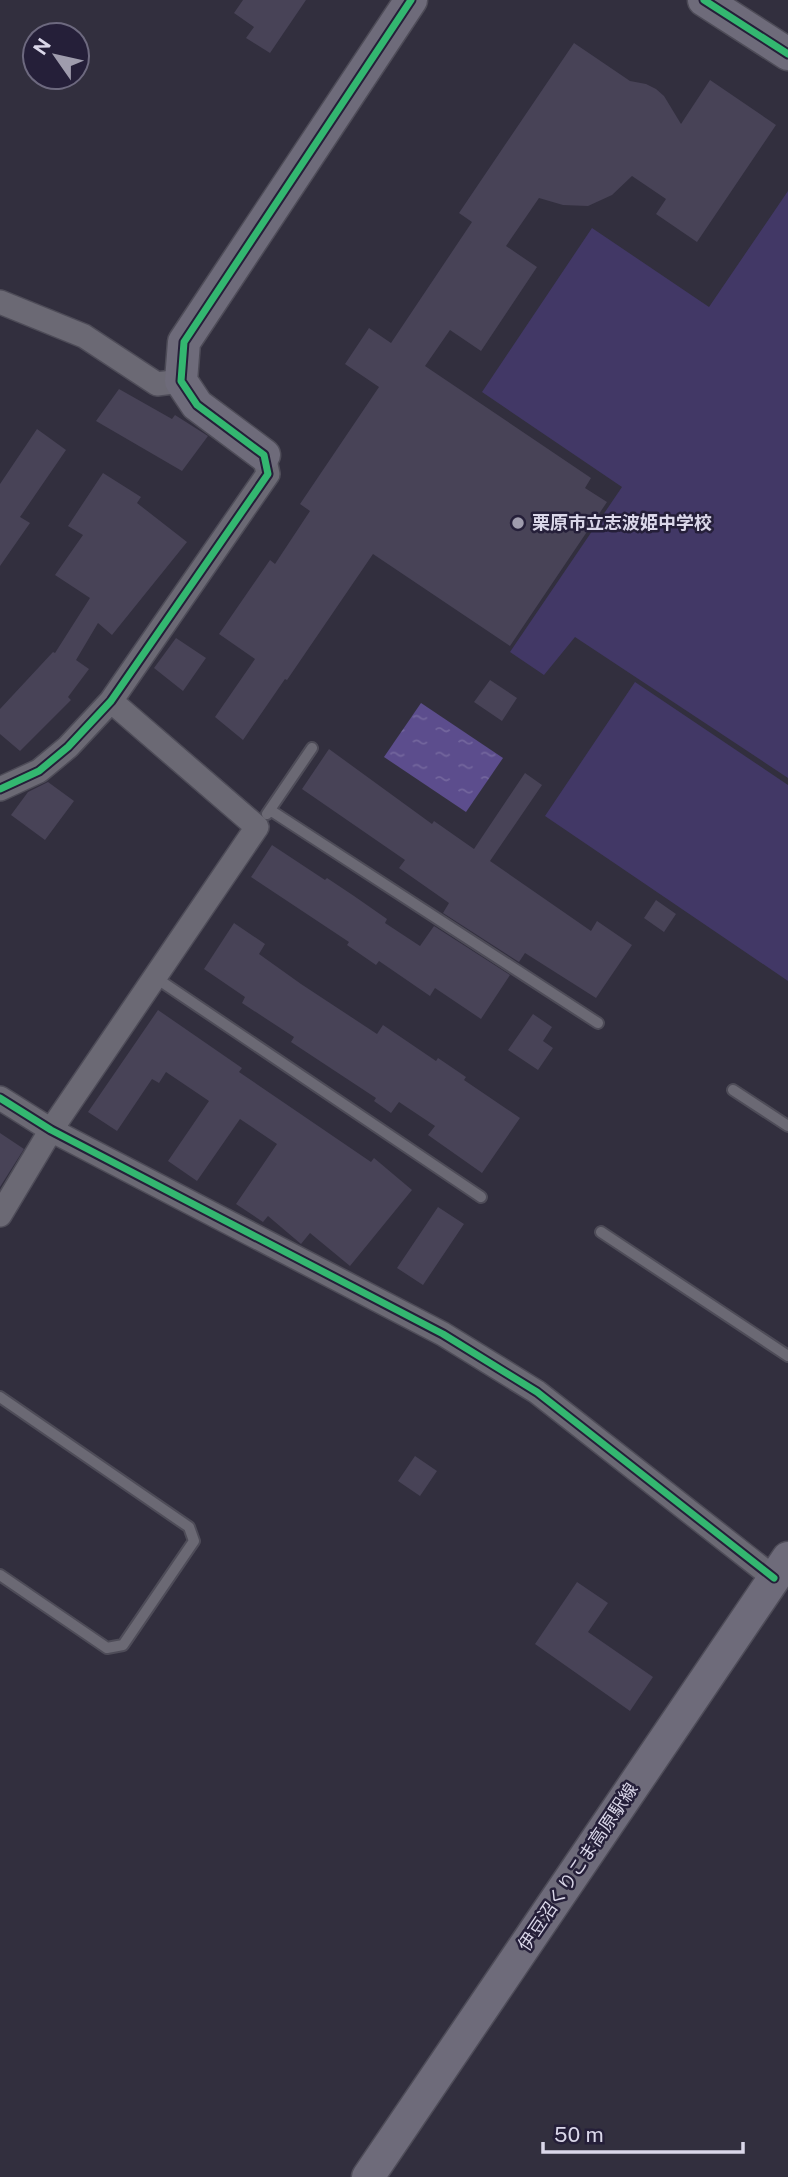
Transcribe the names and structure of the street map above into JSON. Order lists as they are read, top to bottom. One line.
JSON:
{"streets":{"main road":["伊豆沼くりこま高原駅線"]},"places":["栗原市立志波姫中学校"],"scale_bar":"50 m","north":"top left"}
